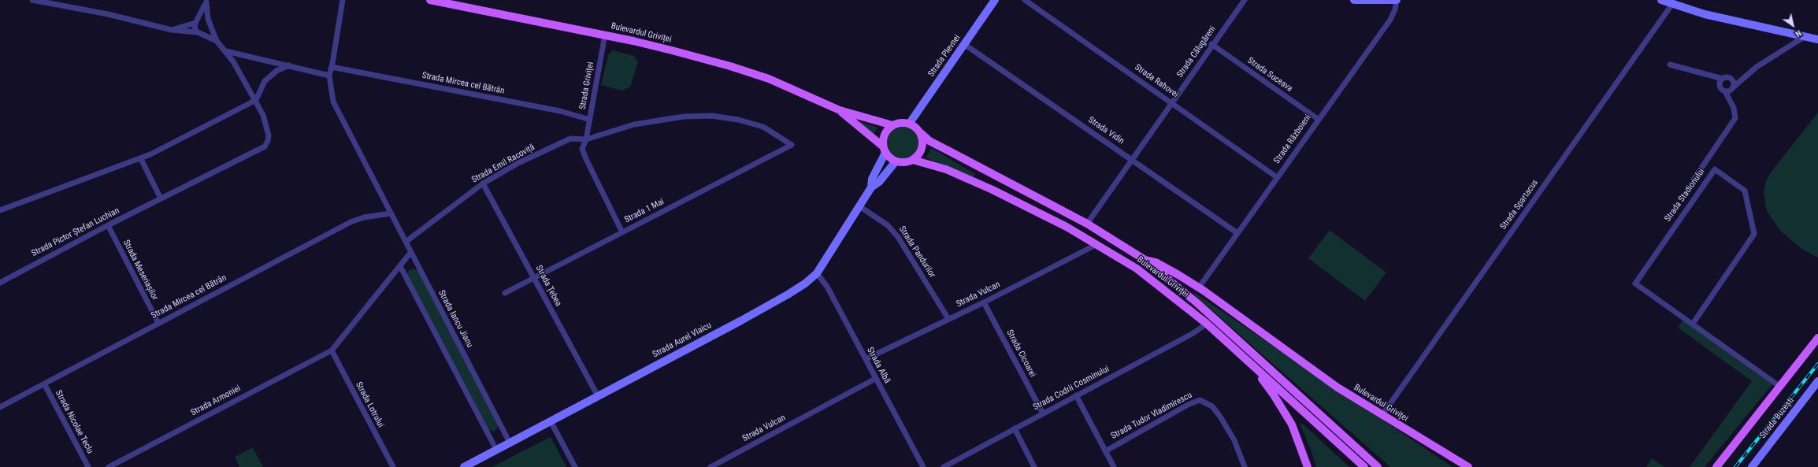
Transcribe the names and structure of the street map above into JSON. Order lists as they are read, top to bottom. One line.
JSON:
{"streets":{"main road":["Bulevardul Griviței","Strada Plevnei","Strada Aurel Vlaicu","Strada Buzești"],"street":["Strada Călugăreni","Strada Suceava","Strada Rahovei","Strada Mircea cel Bătrân","Strada Griviței","Strada Vidin","Strada Războieni","Strada Emil Racoviță","Strada Stadionului","Strada Spartacus","Strada 1 Mai","Strada Pictor Ștefan Luchian","Strada Pandurilor","Strada Meseriașilor","Strada Țebea","Strada Vulcan","Strada Iancu Jianu","Strada Cicoarei","Strada Albă","Strada Codrii Cosminului","Strada Armoniei","Strada Lotrului","Strada Tudor Vladimirescu","Strada Nicolae Teclu"]},"crossings":[["Bulevardul Griviței","Strada Călugăreni"],["Bulevardul Griviței","Strada Plevnei"],["Bulevardul Griviței","Strada Griviței"],["Bulevardul Griviței","Strada Războieni"],["Bulevardul Griviței","Strada Spartacus"],["Bulevardul Griviței","Strada Vulcan"],["Bulevardul Griviței","Strada Aurel Vlaicu"],["Bulevardul Griviței","Strada Codrii Cosminului"],["Strada Călugăreni","Strada Suceava"],["Strada Călugăreni","Strada Rahovei"],["Strada Călugăreni","Strada Vidin"],["Strada Plevnei","Strada Vidin"],["Strada Plevnei","Strada Aurel Vlaicu"],["Strada Suceava","Strada Războieni"],["Strada Rahovei","Strada Războieni"],["Strada Mircea cel Bătrân","Strada Griviței"],["Strada Mircea cel Bătrân","Strada Meseriașilor"],["Strada Mircea cel Bătrân","Strada Iancu Jianu"],["Strada Mircea cel Bătrân","Strada Nicolae Teclu"],["Strada Griviței","Strada Emil Racoviță"],["Strada Vidin","Strada Războieni"],["Strada Emil Racoviță","Strada 1 Mai"],["Strada Emil Racoviță","Strada Țebea"],["Strada Emil Racoviță","Strada Iancu Jianu"],["Strada 1 Mai","Strada Țebea"],["Strada Pictor Ștefan Luchian","Strada Meseriașilor"],["Strada Pandurilor","Strada Vulcan"],["Strada Pandurilor","Strada Aurel Vlaicu"],["Strada Țebea","Strada Aurel Vlaicu"],["Strada Vulcan","Strada Cicoarei"],["Strada Vulcan","Strada Albă"],["Strada Iancu Jianu","Strada Aurel Vlaicu"],["Strada Aurel Vlaicu","Strada Albă"],["Strada Cicoarei","Strada Codrii Cosminului"],["Strada Armoniei","Strada Lotrului"]],"north":"bottom right"}
